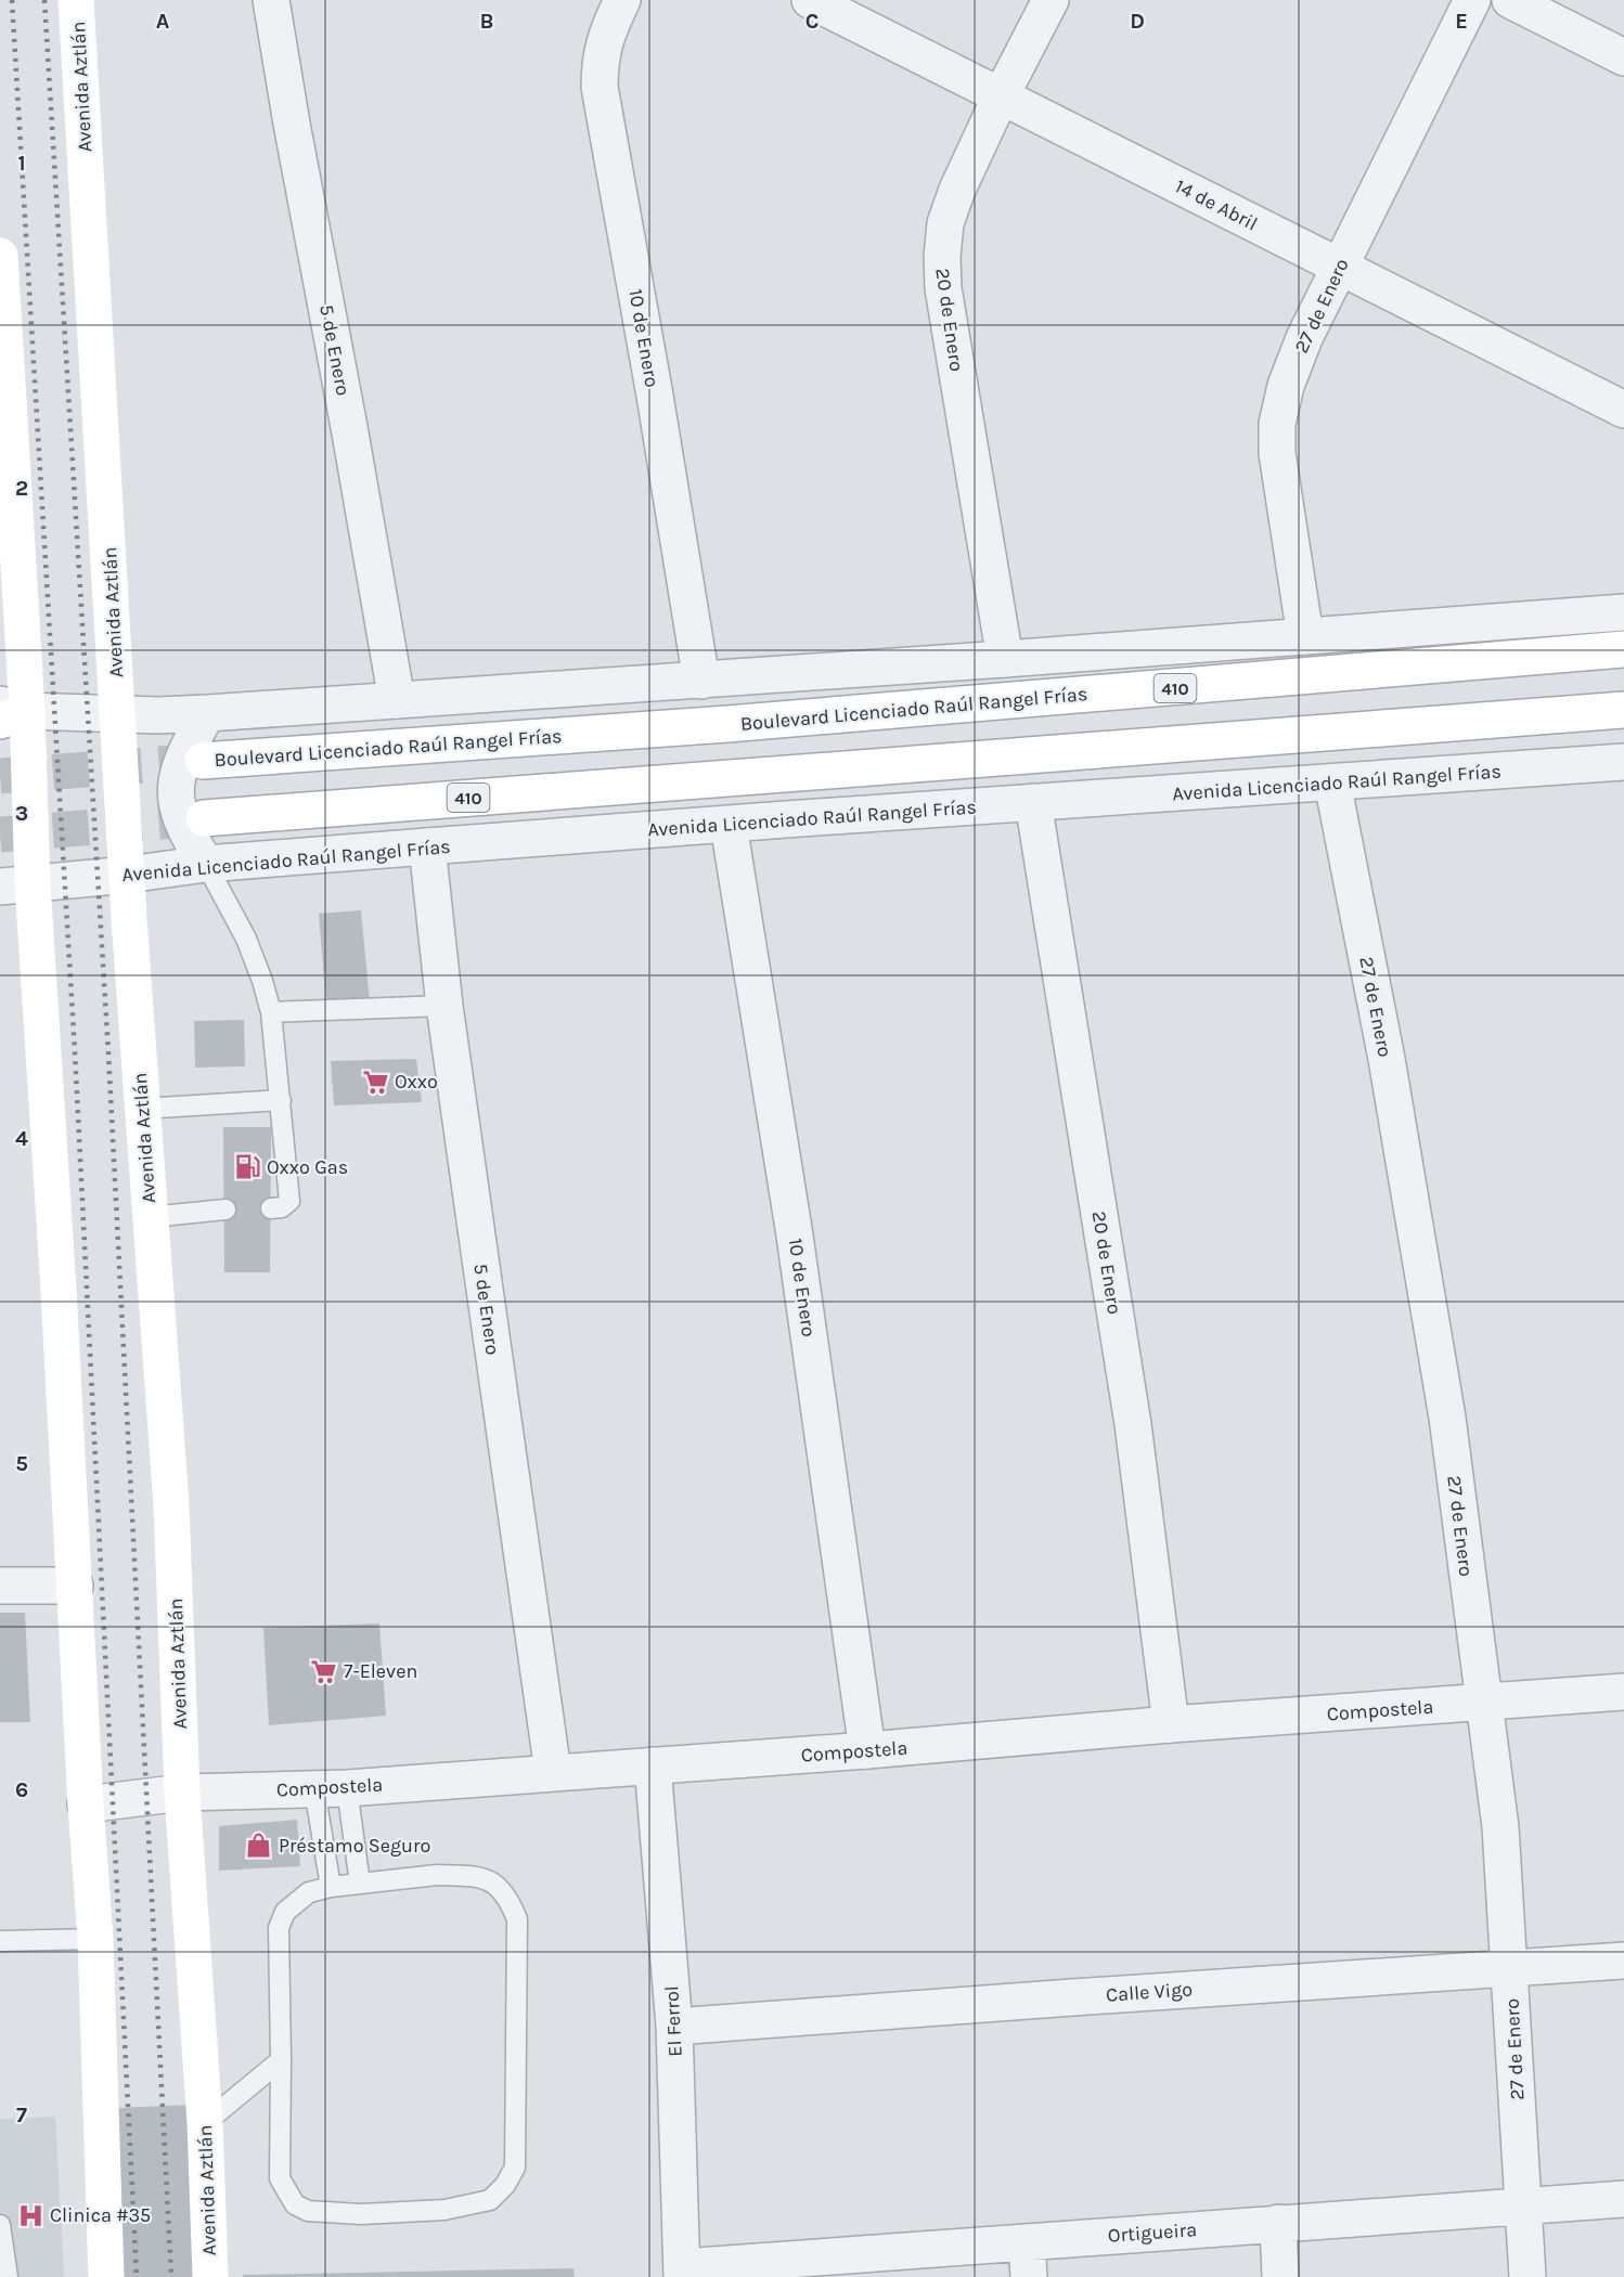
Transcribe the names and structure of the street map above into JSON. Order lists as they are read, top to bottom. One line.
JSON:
{"streets":{"main road":["Avenida Aztlán","410","Boulevard Licenciado Raúl Rangel Frías"],"street":["14 de Abril","27 de Enero","20 de Enero","10 de Enero","5 de Enero","Avenida Licenciado Raúl Rangel Frías","Compostela","Calle Vigo","El Ferrol","Ortigueira"]},"crossings":[["Avenida Aztlán","Avenida Licenciado Raúl Rangel Frías"],["Avenida Aztlán","Compostela"],["14 de Abril","27 de Enero"],["14 de Abril","20 de Enero"],["27 de Enero","Avenida Licenciado Raúl Rangel Frías"],["27 de Enero","Compostela"],["27 de Enero","Calle Vigo"],["27 de Enero","Ortigueira"],["20 de Enero","Avenida Licenciado Raúl Rangel Frías"],["20 de Enero","Compostela"],["10 de Enero","Avenida Licenciado Raúl Rangel Frías"],["10 de Enero","Compostela"],["5 de Enero","Avenida Licenciado Raúl Rangel Frías"],["5 de Enero","Compostela"],["Compostela","El Ferrol"],["Calle Vigo","El Ferrol"],["El Ferrol","Ortigueira"]],"places":{"supermarket":["Oxxo","7-Eleven"],"fuel station":["Oxxo Gas"],"shop":["Préstamo Seguro"],"hospital":["Clinica #35"]},"grid":{"columns":["A","B","C","D","E"],"rows":["1","2","3","4","5","6","7"]}}
